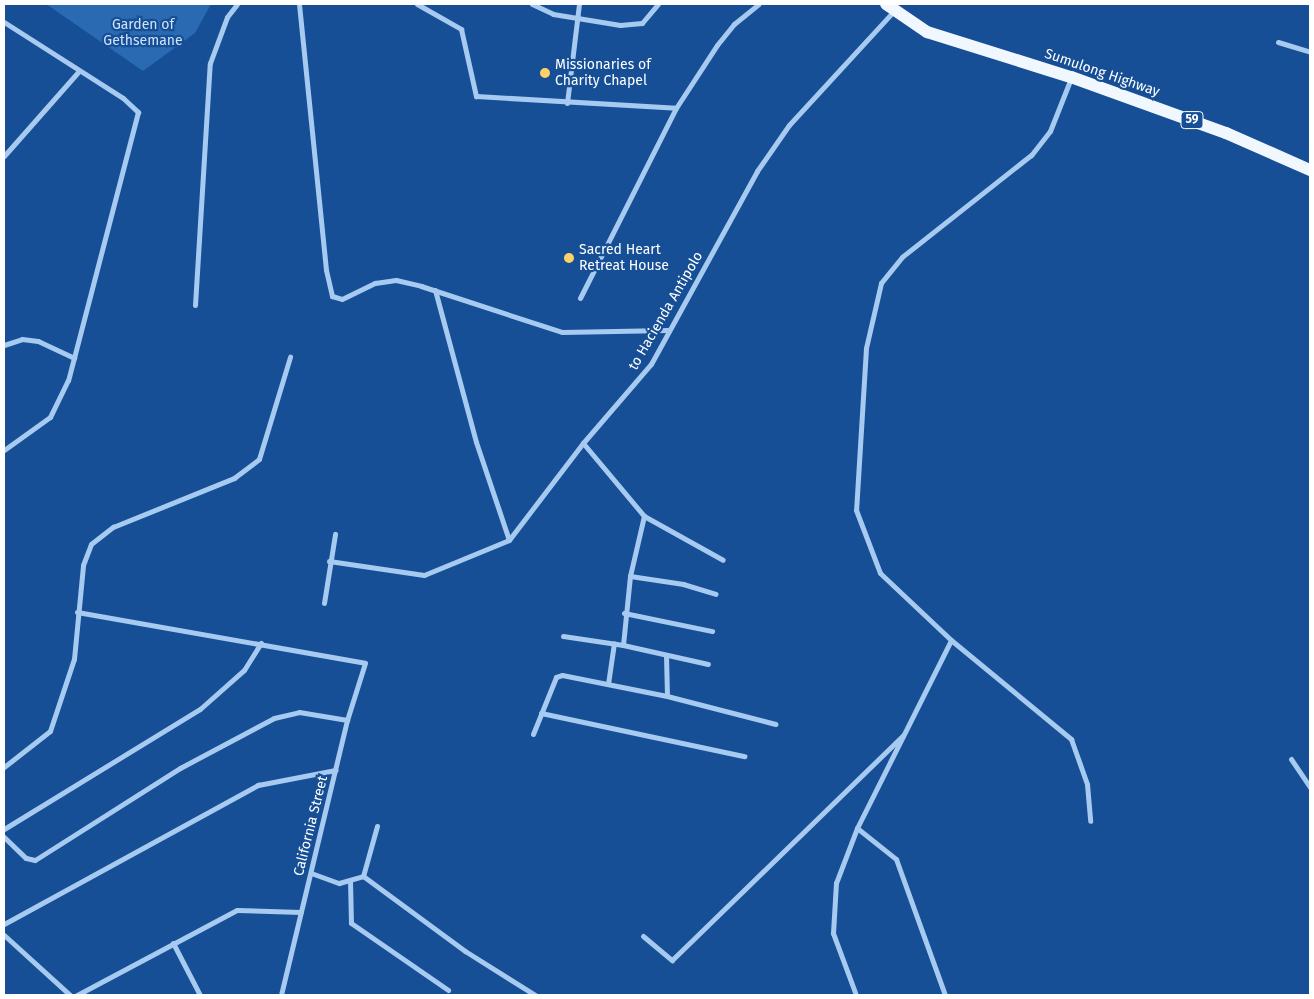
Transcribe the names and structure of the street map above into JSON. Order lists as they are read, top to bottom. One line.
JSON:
{"streets":{"main road":["Sumulong Highway","59"],"street":["to Hacienda Antipolo","California Street"]},"crossings":[["Sumulong Highway","to Hacienda Antipolo"]],"parks":["Garden of Gethsemane"],"places":["Missionaries of Charity Chapel","Sacred Heart Retreat House"]}
